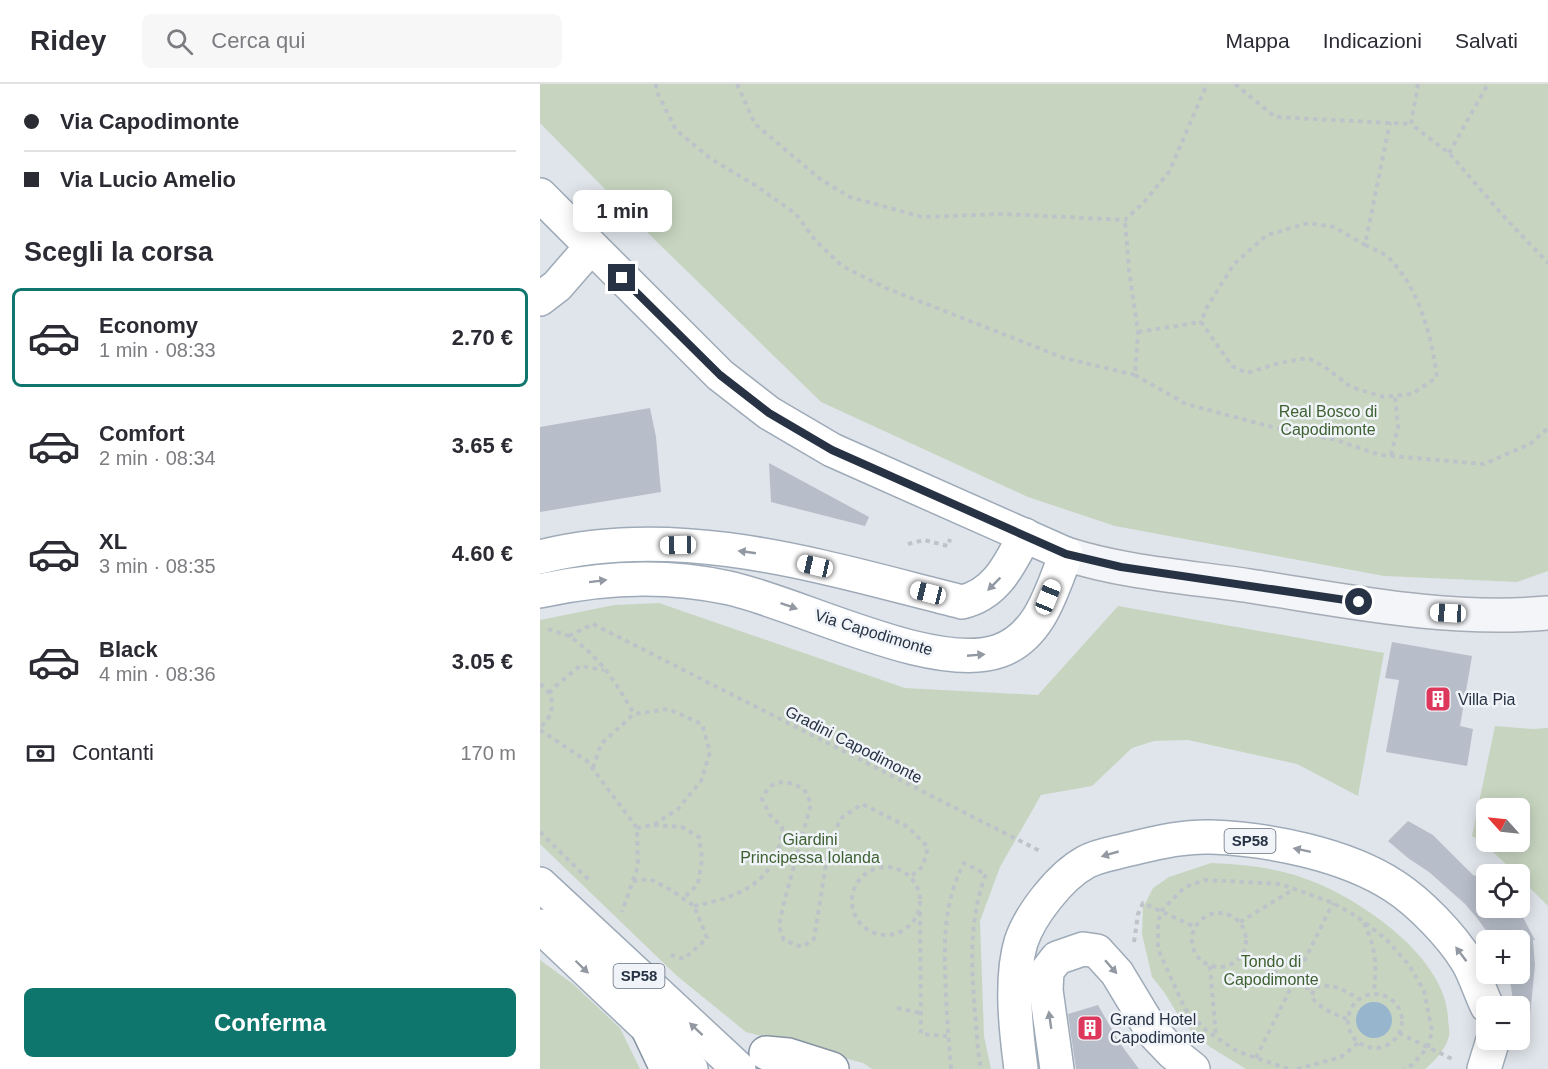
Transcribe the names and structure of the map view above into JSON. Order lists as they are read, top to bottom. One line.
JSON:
{"streets":{"main road":["Via Capodimonte","SP58"],"path":["Gradini Capodimonte"]},"parks":["Real Bosco di Capodimonte","Giardini Principessa Iolanda","Tondo di Capodimonte"],"places":{"building":["Villa Pia","Grand Hotel Capodimonte"]},"north":"top left","page":{"header":"Ridey","search":"Cerca qui","nav":["Mappa","Indicazioni","Salvati"],"banner":["Via Capodimonte","Via Lucio Amelio"],"bubble":"1 min","heading":"Scegli la corsa","list":[{"name":"Economy","note":"1 min · 08:33","value":"2.70 €"},{"name":"Comfort","note":"2 min · 08:34","value":"3.65 €"},{"name":"XL","note":"3 min · 08:35","value":"4.60 €"},{"name":"Black","note":"4 min · 08:36","value":"3.05 €"}],"pay":["Contanti","170 m"],"map_buttons":["+","−"],"buttons":"Conferma"}}
